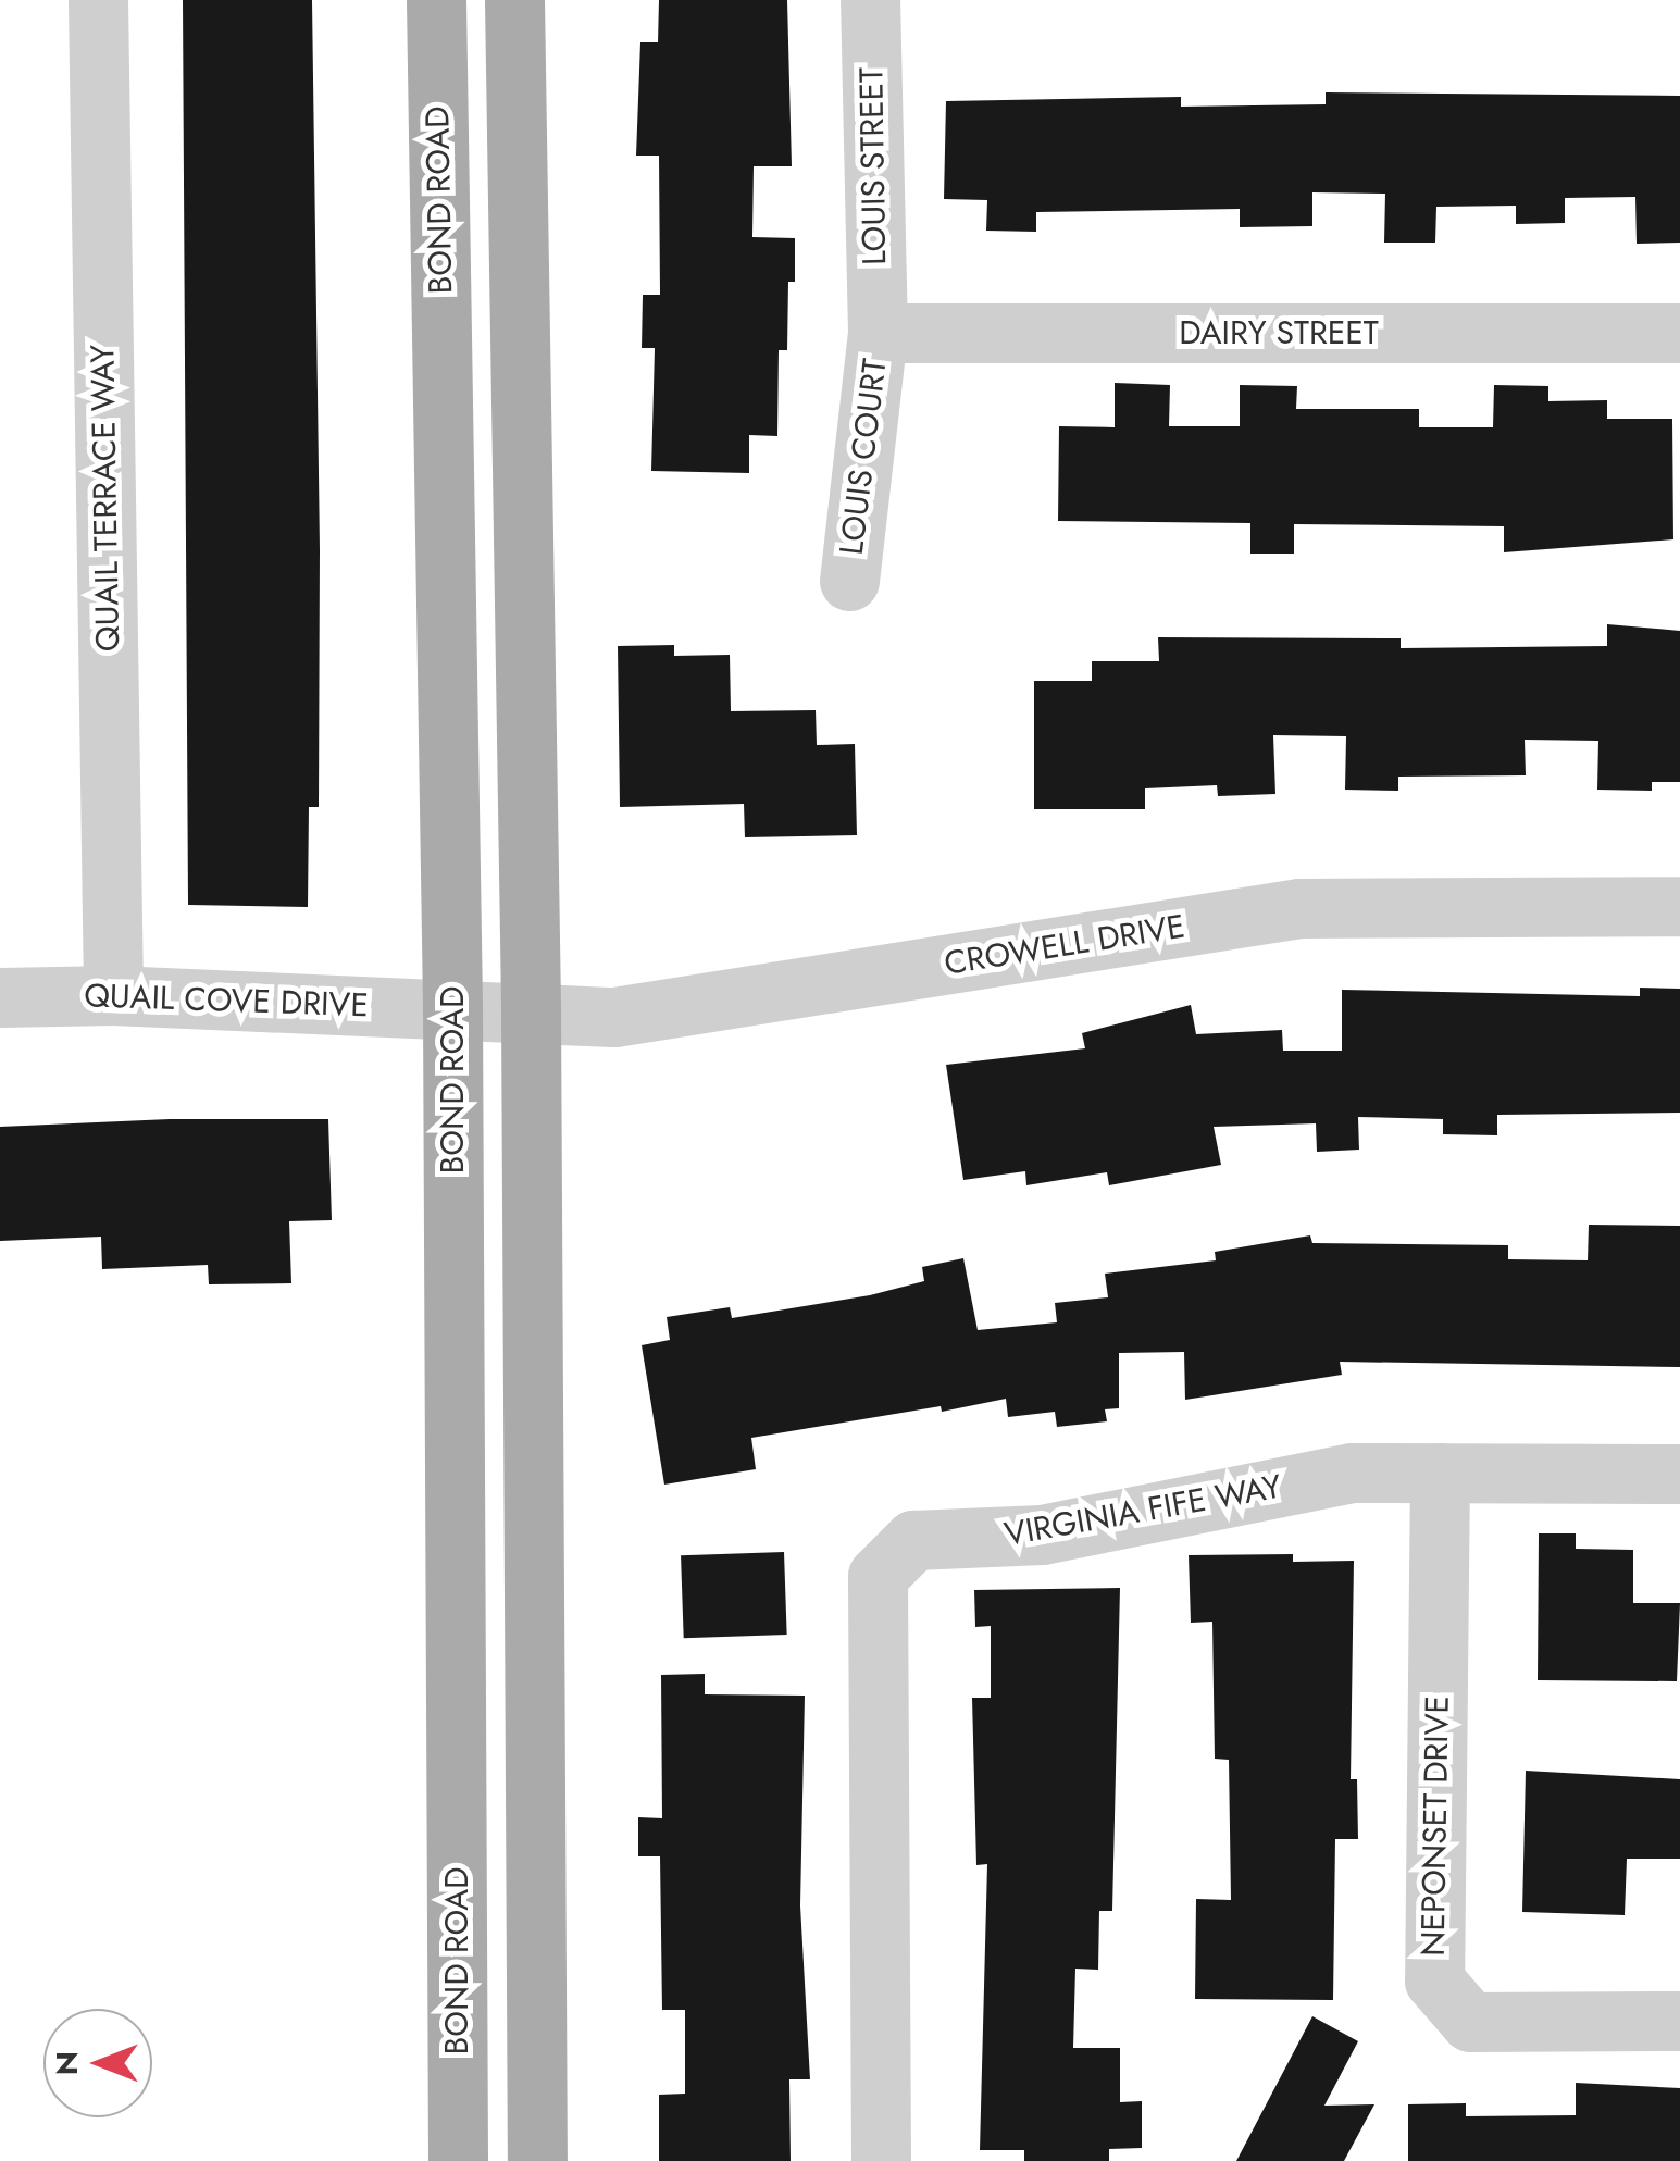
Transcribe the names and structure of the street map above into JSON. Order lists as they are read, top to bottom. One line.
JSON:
{"streets":{"main road":["BOND ROAD"],"street":["LOUIS STREET","DAIRY STREET","LOUIS COURT","QUAIL TERRACE WAY","CROWELL DRIVE","QUAIL COVE DRIVE","VIRGINIA FIFE WAY","NEPONSET DRIVE"]},"crossings":[["LOUIS STREET","DAIRY STREET"],["LOUIS STREET","LOUIS COURT"],["BOND ROAD","CROWELL DRIVE"],["BOND ROAD","QUAIL COVE DRIVE"],["DAIRY STREET","LOUIS COURT"],["QUAIL TERRACE WAY","QUAIL COVE DRIVE"],["CROWELL DRIVE","QUAIL COVE DRIVE"],["VIRGINIA FIFE WAY","NEPONSET DRIVE"]],"north":"left"}
